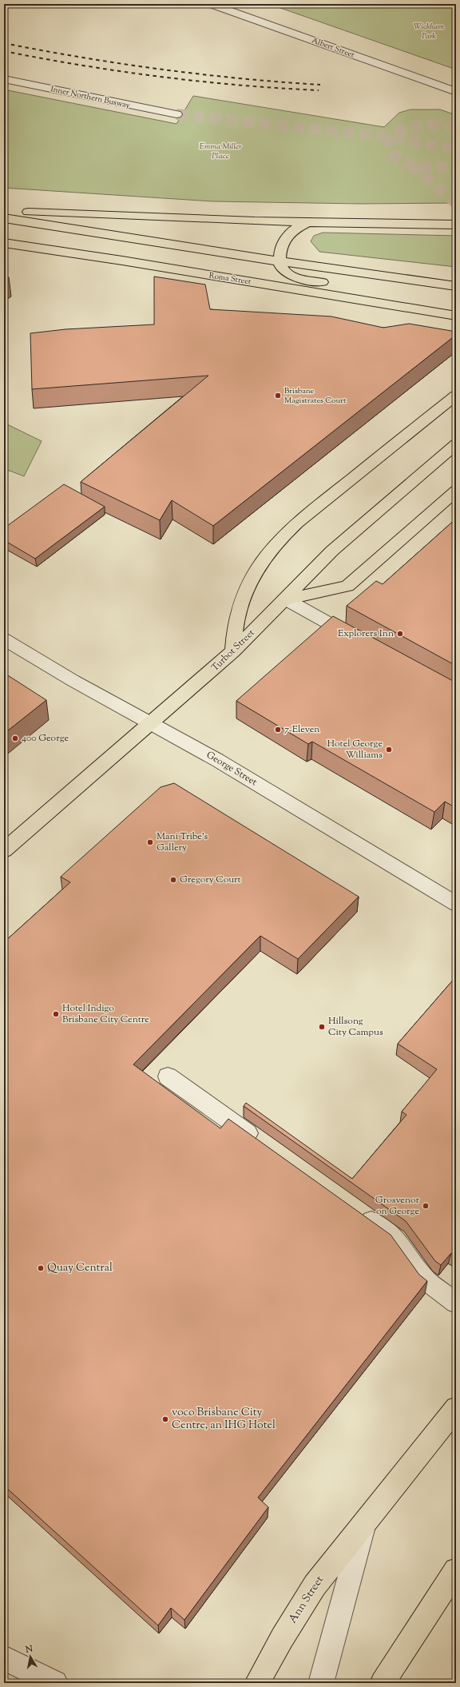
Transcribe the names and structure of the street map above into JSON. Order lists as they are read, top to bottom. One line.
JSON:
{"streets":{"main road":["Roma Street","Turbot Street","Ann Street"],"street":["Albert Street","Inner Northern Busway","George Street"]},"crossings":[["Turbot Street","George Street"]],"parks":["Wickham Park","Emma Miller Place"],"places":["Brisbane Magistrates Court","Explorers Inn","7-Eleven","400 George","Hotel George Williams","Mani Tribe's Gallery","Gregory Court","Hotel Indigo Brisbane City Centre","Hillsong City Campus","Grosvenor on George","Quay Central","voco Brisbane City Centre, an IHG Hotel"],"north":"top"}
